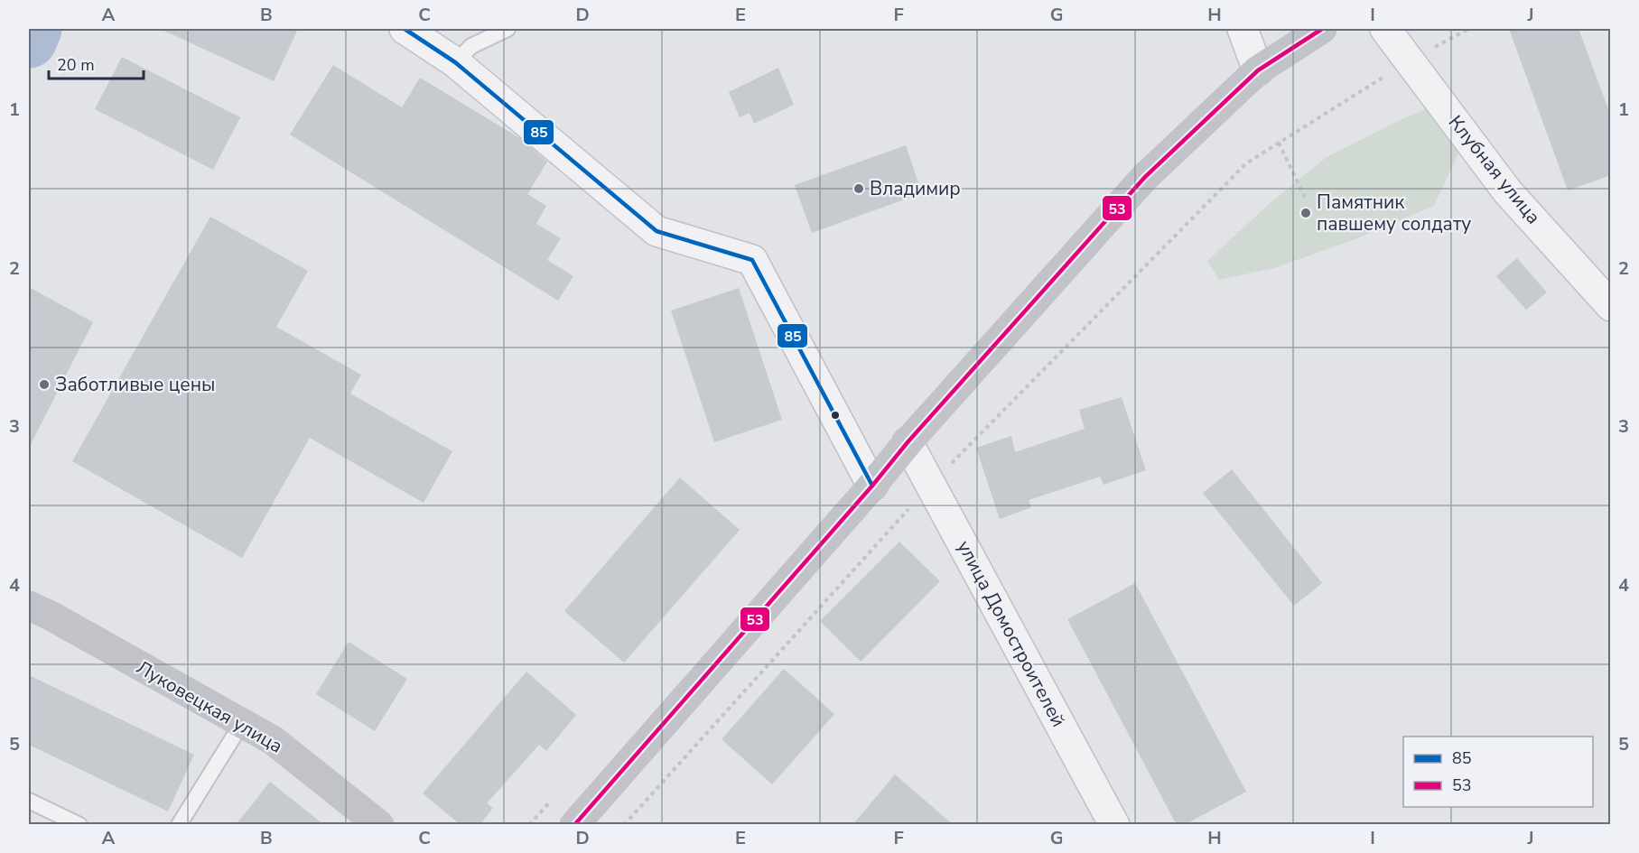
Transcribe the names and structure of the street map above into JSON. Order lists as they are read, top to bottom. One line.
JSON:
{"streets":{"street":["Клубная улица","улица Домостроителей","Луковецкая улица"]},"places":["Владимир","Памятник павшему солдату","Заботливые цены"],"lines":["transit line 85","transit line 53"],"legend":["85","53"],"scale_bar":"20 m","grid":{"columns":["A","B","C","D","E","F","G","H","I","J"],"rows":["1","2","3","4","5"]}}
